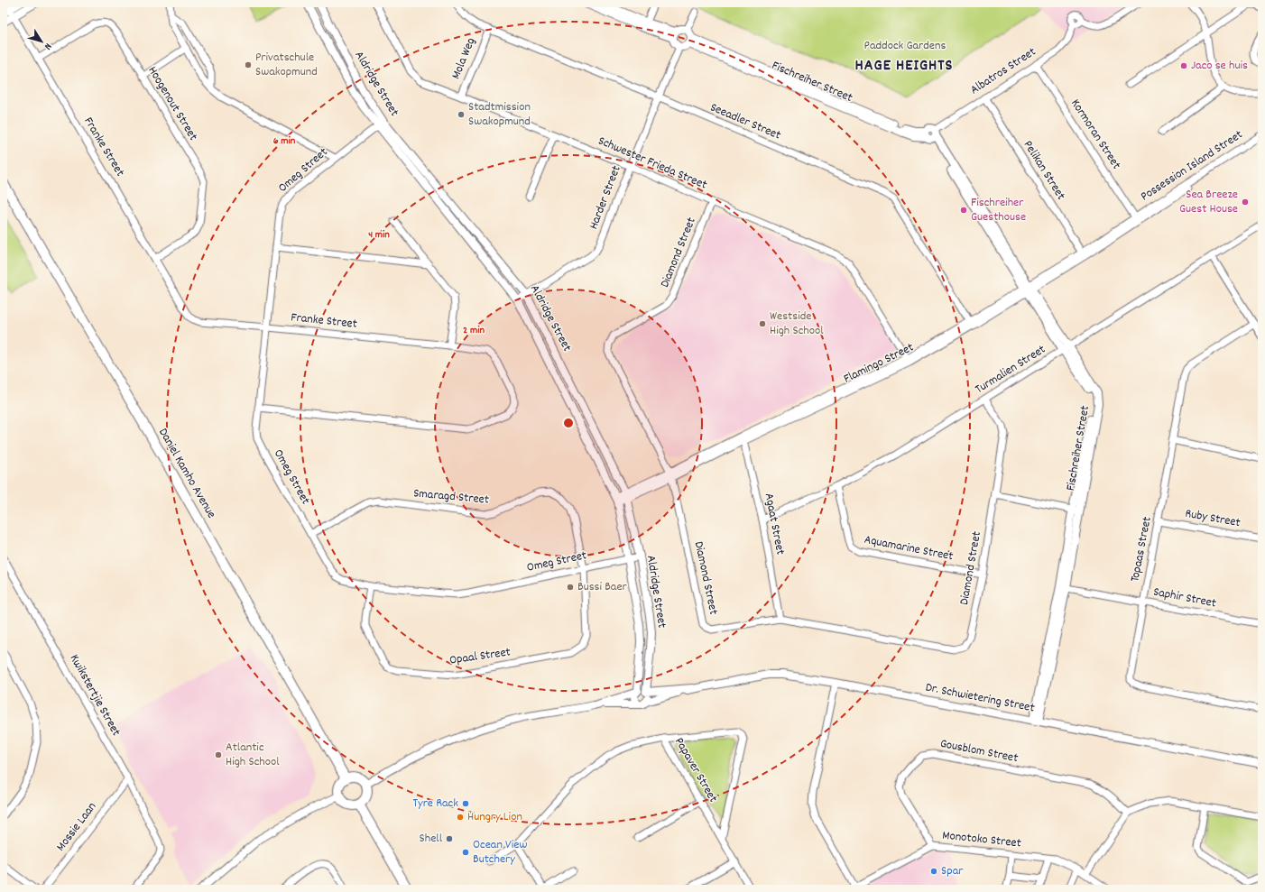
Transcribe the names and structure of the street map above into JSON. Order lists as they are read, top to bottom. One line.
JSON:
{"streets":{"main road":["Daniel Kamho Avenue"],"street":["Mola Weg","Albatros Street","Fischreiher Street","Aldridge Street","Hoogenout Street","Seeadler Street","Kormoran Street","Franke Street","Schwester Frieda Street","Possession Island Street","Omeg Street","Pelikan Street","Harder Street","Diamond Street","Flamingo Street","Turmalien Street","Smaragd Street","Ruby Street","Agaat Street","Aquamarine Street","Topaas Street","Saphir Street","Opaal Street","Kwikstertjie Street","Dr. Schwietering Street","Gousblom Street","Papaver Street","Mossie Laan","Monotoko Street"]},"crossings":[["Mola Weg","Seeadler Street"],["Mola Weg","Schwester Frieda Street"],["Albatros Street","Fischreiher Street"],["Albatros Street","Kormoran Street"],["Albatros Street","Pelikan Street"],["Fischreiher Street","Harder Street"],["Fischreiher Street","Flamingo Street"],["Fischreiher Street","Turmalien Street"],["Fischreiher Street","Saphir Street"],["Fischreiher Street","Dr. Schwietering Street"],["Aldridge Street","Omeg Street"],["Aldridge Street","Harder Street"],["Aldridge Street","Flamingo Street"],["Aldridge Street","Dr. Schwietering Street"],["Hoogenout Street","Franke Street"],["Seeadler Street","Harder Street"],["Seeadler Street","Flamingo Street"],["Kormoran Street","Possession Island Street"],["Kormoran Street","Flamingo Street"],["Franke Street","Omeg Street"],["Schwester Frieda Street","Harder Street"],["Schwester Frieda Street","Diamond Street"],["Schwester Frieda Street","Flamingo Street"],["Possession Island Street","Flamingo Street"],["Omeg Street","Smaragd Street"],["Omeg Street","Opaal Street"],["Pelikan Street","Flamingo Street"],["Diamond Street","Flamingo Street"],["Diamond Street","Turmalien Street"],["Diamond Street","Agaat Street"],["Diamond Street","Aquamarine Street"],["Flamingo Street","Agaat Street"],["Turmalien Street","Agaat Street"],["Turmalien Street","Aquamarine Street"],["Smaragd Street","Opaal Street"],["Ruby Street","Topaas Street"],["Topaas Street","Saphir Street"],["Kwikstertjie Street","Mossie Laan"],["Gousblom Street","Monotoko Street"]],"districts":["HAGE HEIGHTS"],"parks":["Paddock Gardens"],"places":["Privatschule Swakopmund","Jaco se huis","Stadtmission Swakopmund","Sea Breeze Guest House","Fischreiher Guesthouse","Westside High School","Bussi Baer","Atlantic High School","Tyre Rack","Hungry Lion","Shell","Ocean View Butchery","Spar"],"north":"bottom right","rings":["6 min","4 min","2 min"]}
